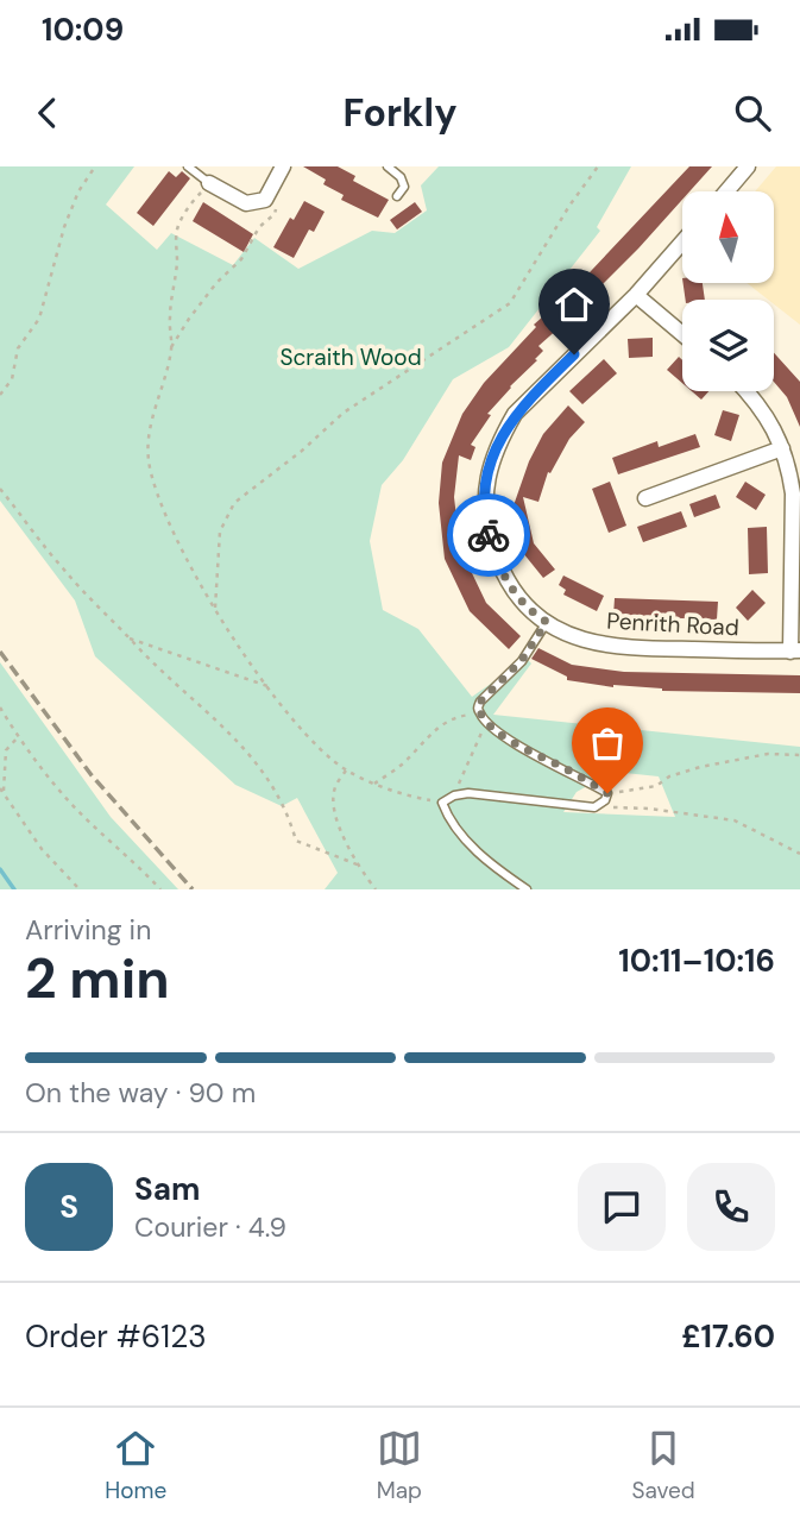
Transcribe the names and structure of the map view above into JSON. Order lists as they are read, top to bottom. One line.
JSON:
{"streets":{"street":["Penrith Road"]},"parks":["Scraith Wood"],"north":"top","page":{"status":"10:09","header":"Forkly","heading":["2 min","Arriving in","10:11–10:16"],"panel":["Sam","Courier · 4.9","Order #6123","£17.60"],"bar":"On the way · 90 m","round":"S","tabs":["Home","Map","Saved"]}}
